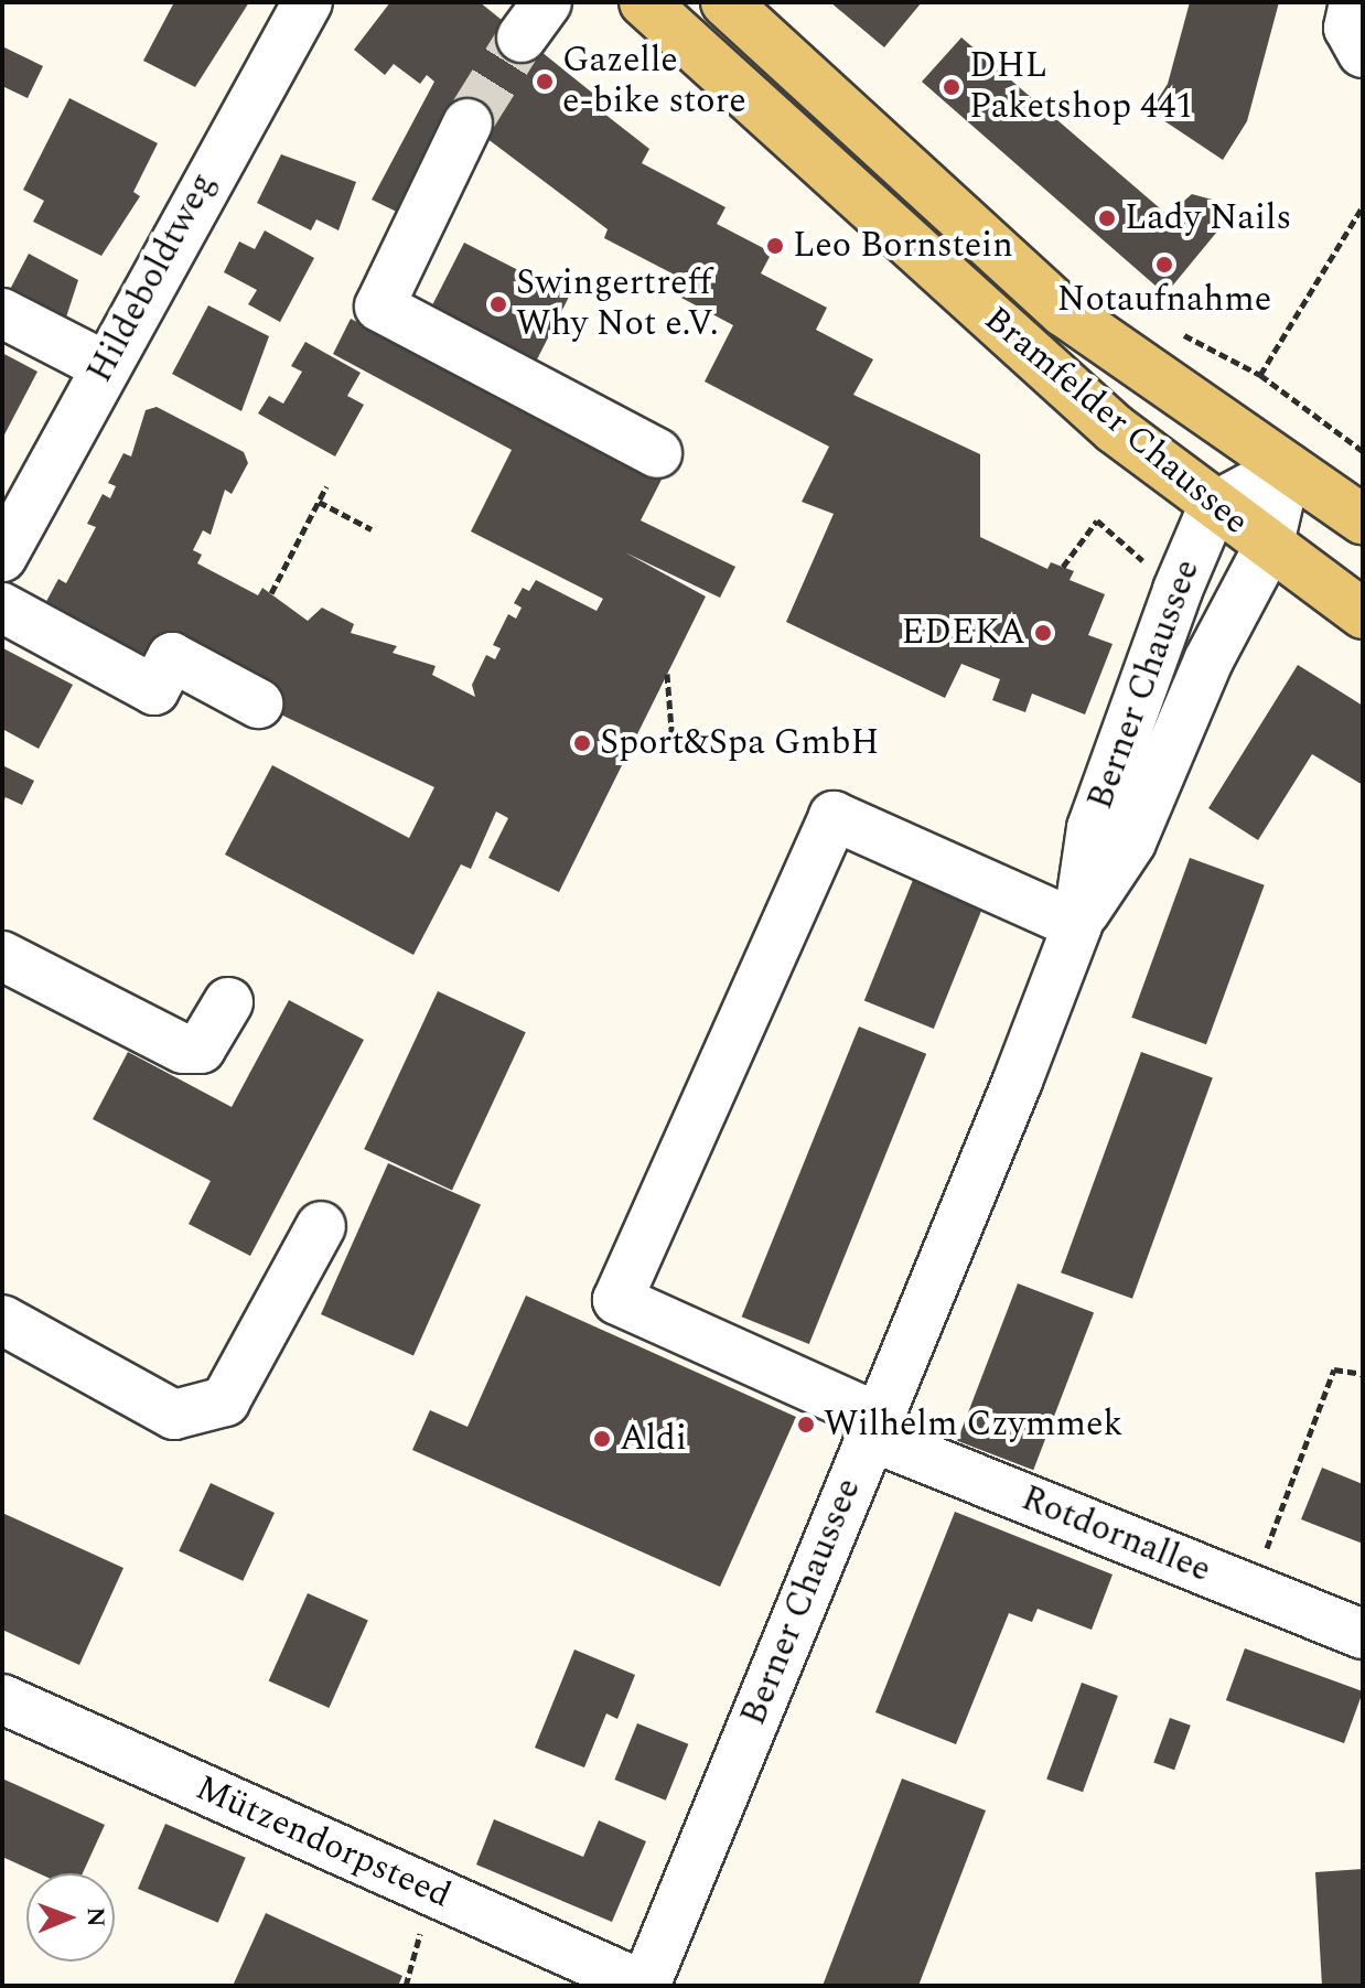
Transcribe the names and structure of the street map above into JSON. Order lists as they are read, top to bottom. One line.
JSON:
{"streets":{"main road":["Bramfelder Chaussee"],"street":["Hildeboldtweg","Berner Chaussee","Rotdornallee","Mützendorpsteed"]},"crossings":[["Bramfelder Chaussee","Berner Chaussee"],["Berner Chaussee","Rotdornallee"],["Berner Chaussee","Mützendorpsteed"]],"places":["Gazelle e-bike store","DHL Paketshop 441","Lady Nails","Leo Bornstein","Notaufnahme","Swingertreff Why Not e.V.","EDEKA","Sport&Spa GmbH","Wilhelm Czymmek","Aldi"],"north":"right"}
